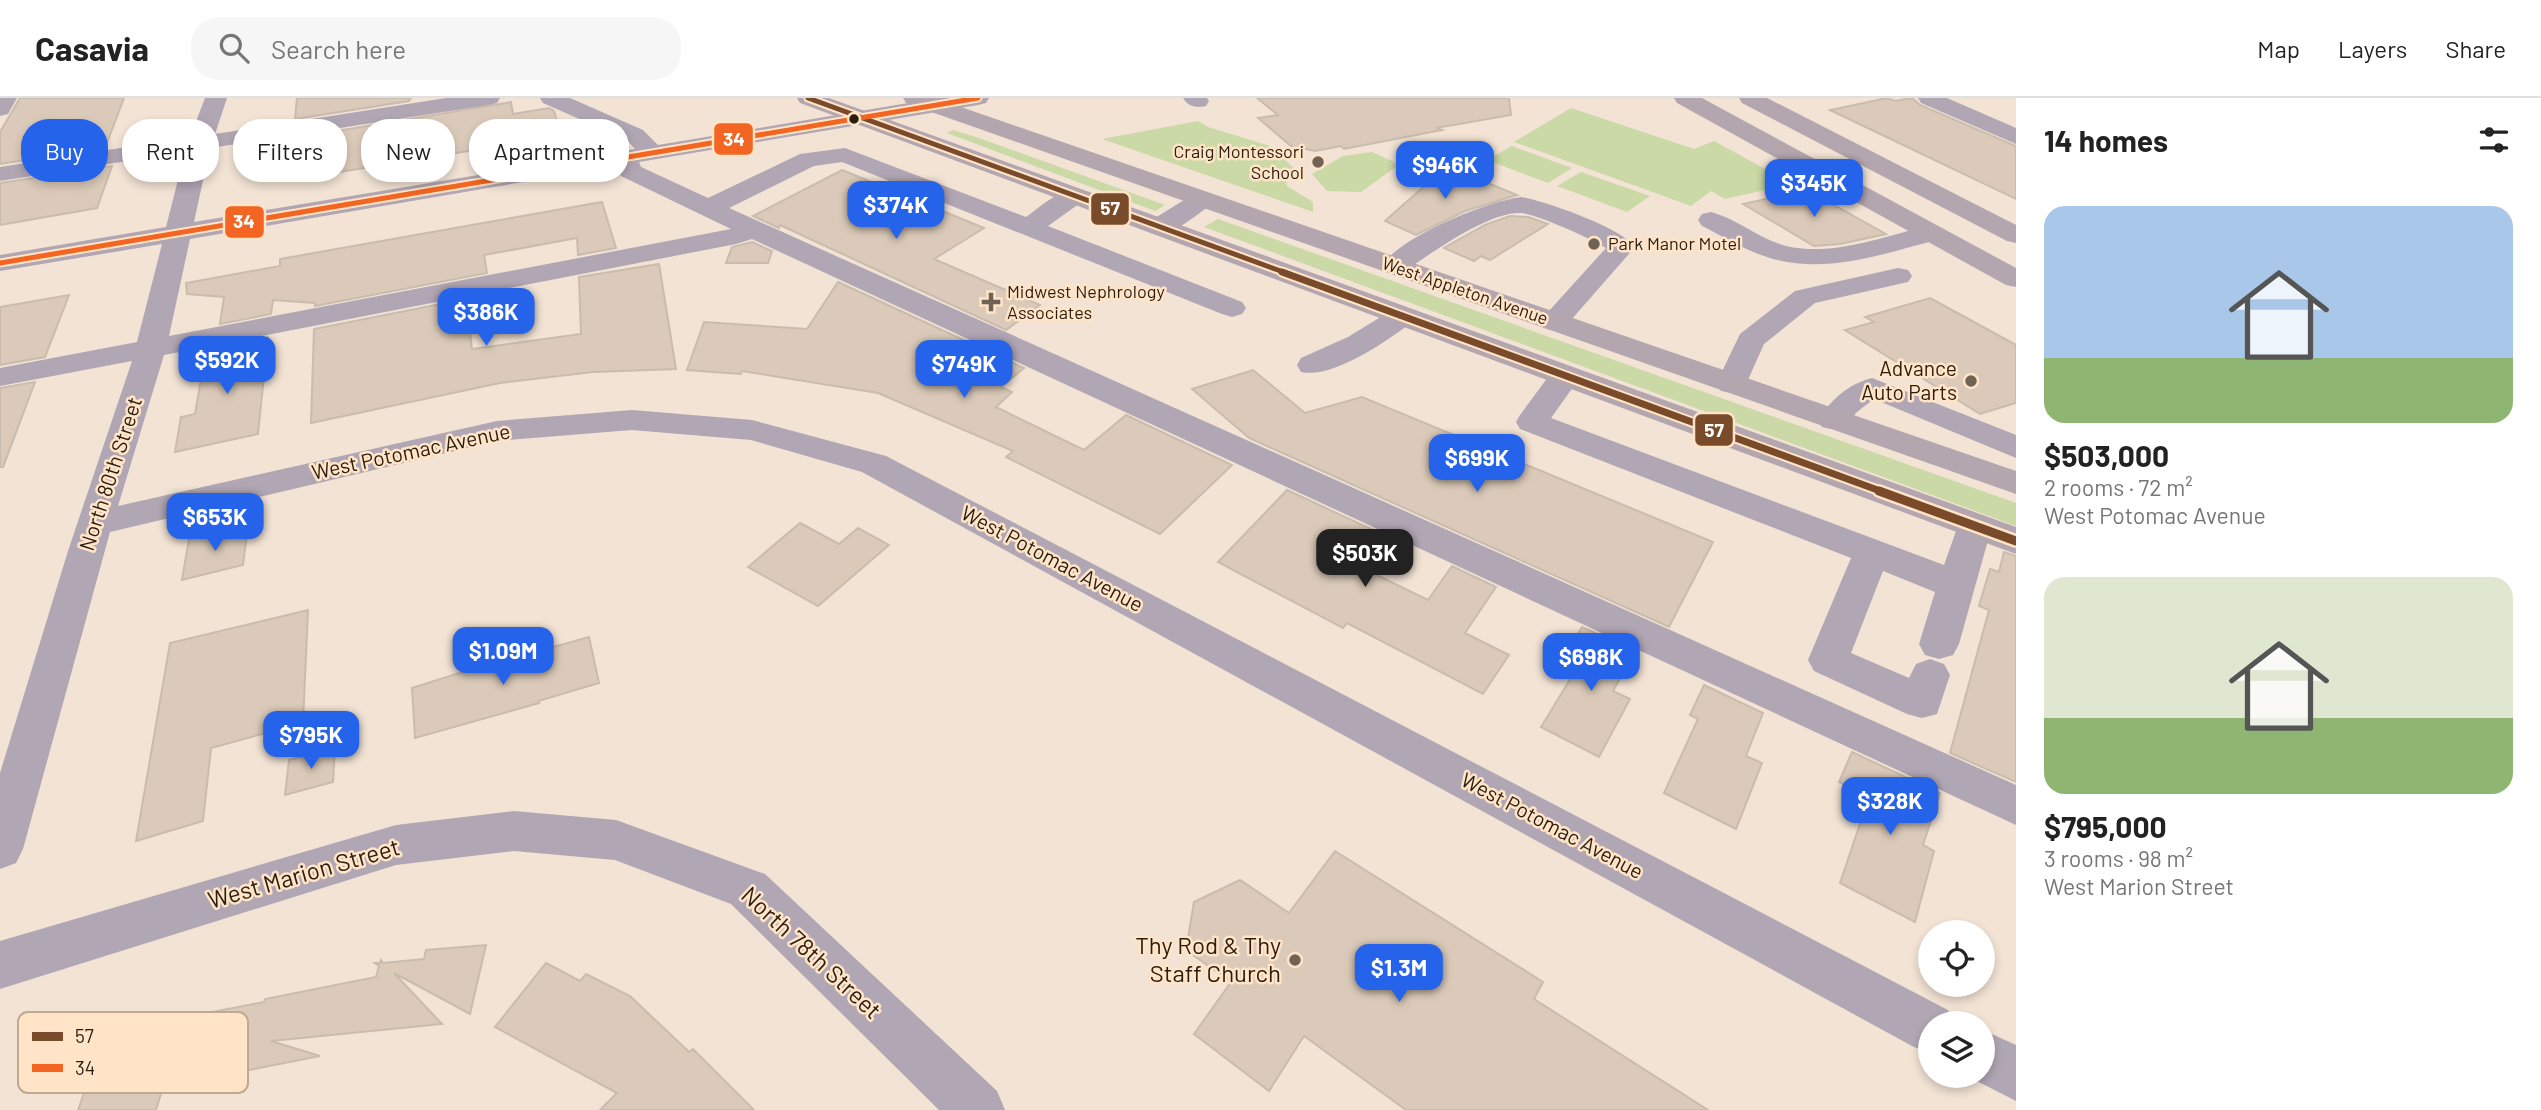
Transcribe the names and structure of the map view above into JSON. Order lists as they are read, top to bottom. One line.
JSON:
{"streets":{"main road":["West Appleton Avenue"],"street":["West Potomac Avenue","North 80th Street","West Marion Street","North 78th Street"]},"crossings":[["West Potomac Avenue","North 80th Street"],["West Marion Street","North 78th Street"]],"places":{"other":["Craig Montessori School","Park Manor Motel","Advance Auto Parts","Thy Rod & Thy Staff Church"],"health":["Midwest Nephrology Associates"]},"lines":["transit line 57","transit line 34"],"legend":["57","34"],"page":{"header":"Casavia","search":"Search here","nav":["Map","Layers","Share"],"heading":"14 homes","chip":["Buy","Rent","Filters","New","Apartment"],"price":["$946K","$345K","$374K","$386K","$592K","$749K","$699K","$653K","$503K","$1.09M","$698K","$795K","$328K","$1.3M"],"list":[{"name":"$503,000","note":"2 rooms · 72 m² · West Potomac Avenue"},{"name":"$795,000","note":"3 rooms · 98 m² · West Marion Street"}]}}
